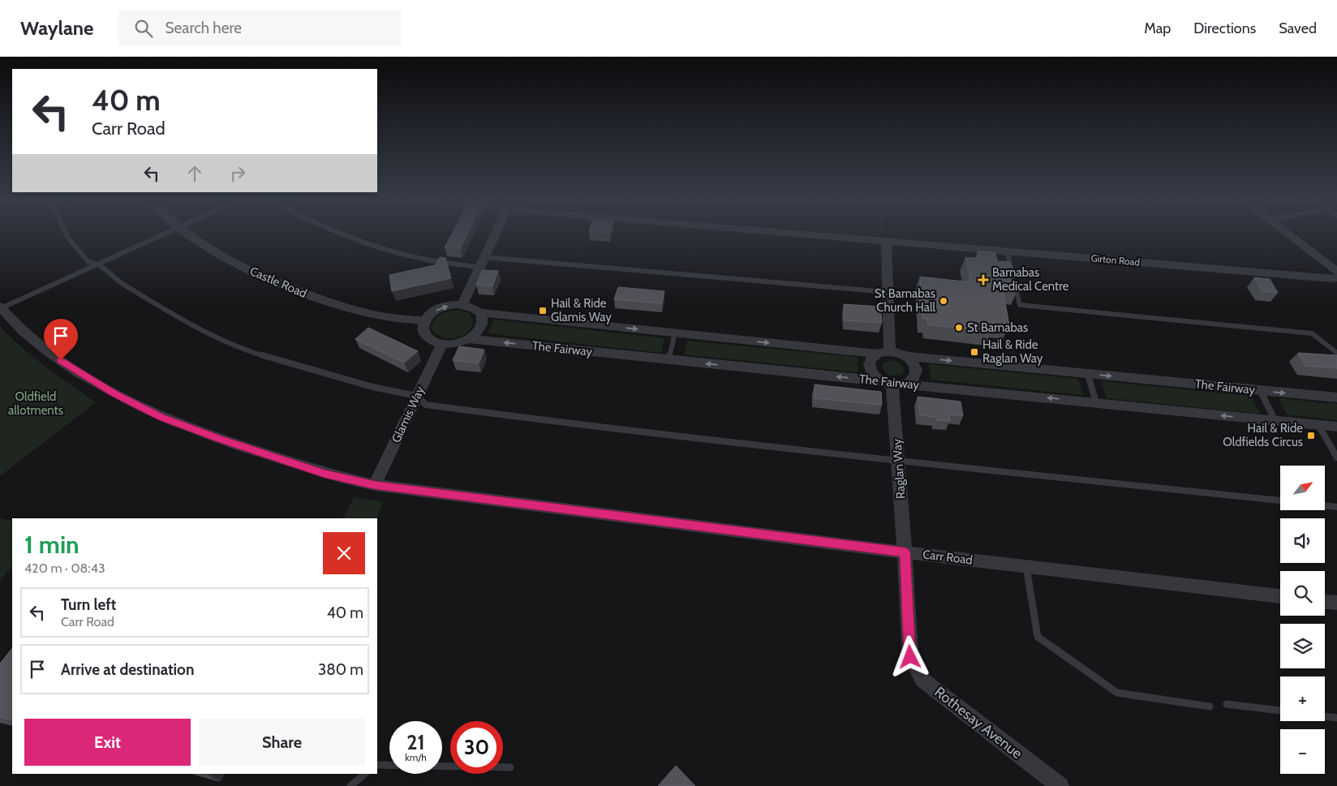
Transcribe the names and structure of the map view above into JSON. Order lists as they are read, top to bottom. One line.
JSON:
{"streets":{"street":["Girton Road","Castle Road","The Fairway","Glamis Way","Raglan Way","Carr Road","Rothesay Avenue"]},"crossings":[["Castle Road","The Fairway"],["Castle Road","Glamis Way"],["The Fairway","Glamis Way"],["The Fairway","Raglan Way"],["Glamis Way","Carr Road"],["Raglan Way","Carr Road"],["Raglan Way","Rothesay Avenue"],["Carr Road","Rothesay Avenue"]],"parks":["Oldfield allotments"],"places":{"health":["Barnabas Medical Centre"],"other":["St Barnabas Church Hall","St Barnabas"],"transit":["Hail & Ride Glamis Way","Hail & Ride Raglan Way","Hail & Ride Oldfields Circus"]},"north":"top right","page":{"header":"Waylane","search":"Search here","nav":["Map","Directions","Saved"],"turn":["40 m","Carr Road"],"map_buttons":["+","−"],"heading":["1 min","420 m · 08:43"],"list":[{"name":"Turn left","note":"Carr Road","value":"40 m"},{"name":"Arrive at destination","value":"380 m"}],"buttons":["Exit","Share"],"speed":"21 km/h","limit":"30"}}
